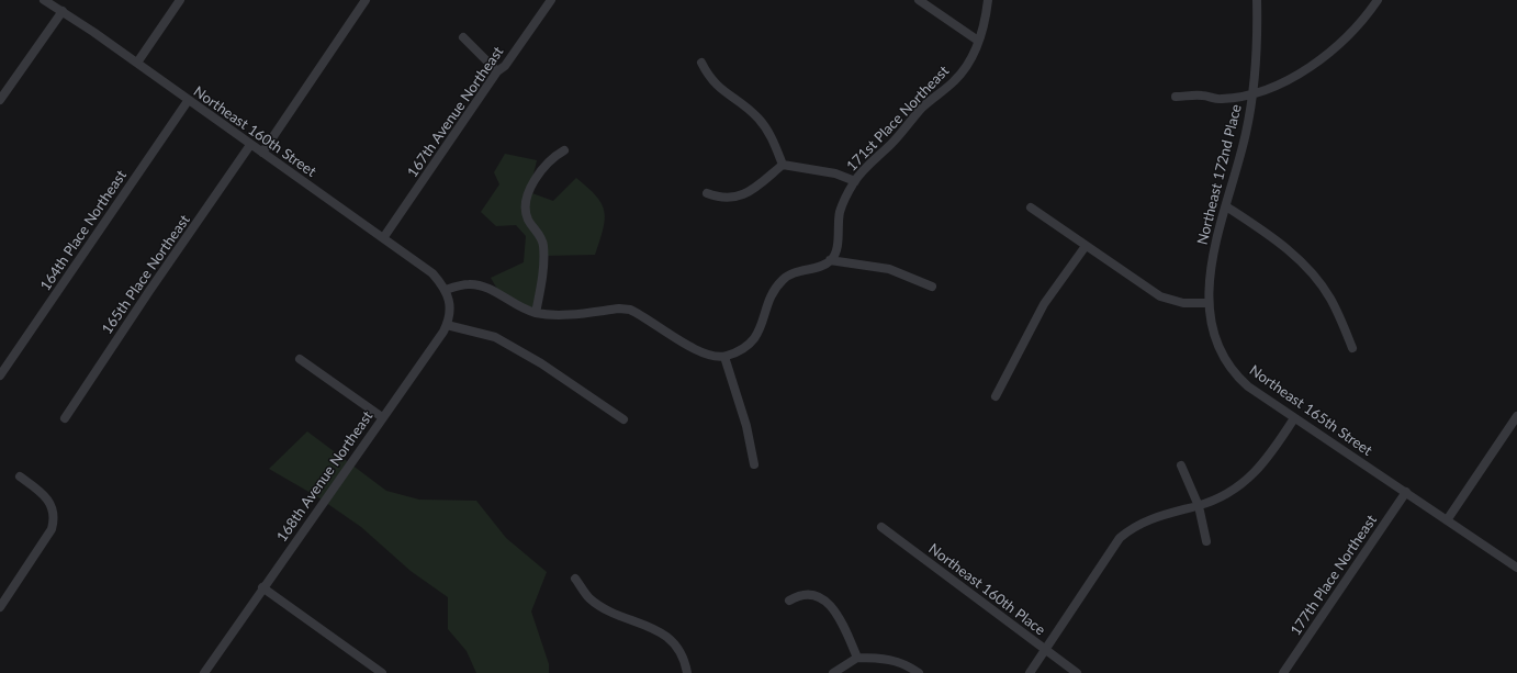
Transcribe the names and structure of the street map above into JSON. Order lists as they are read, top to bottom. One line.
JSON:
{"streets":{"street":["167th Avenue Northeast","171st Place Northeast","Northeast 160th Street","Northeast 172nd Place","164th Place Northeast","165th Place Northeast","Northeast 165th Street","168th Avenue Northeast","177th Place Northeast","Northeast 160th Place"]},"crossings":[["167th Avenue Northeast","Northeast 160th Street"],["Northeast 160th Street","164th Place Northeast"],["Northeast 160th Street","165th Place Northeast"],["Northeast 160th Street","168th Avenue Northeast"],["Northeast 172nd Place","Northeast 165th Street"],["Northeast 165th Street","177th Place Northeast"]]}
